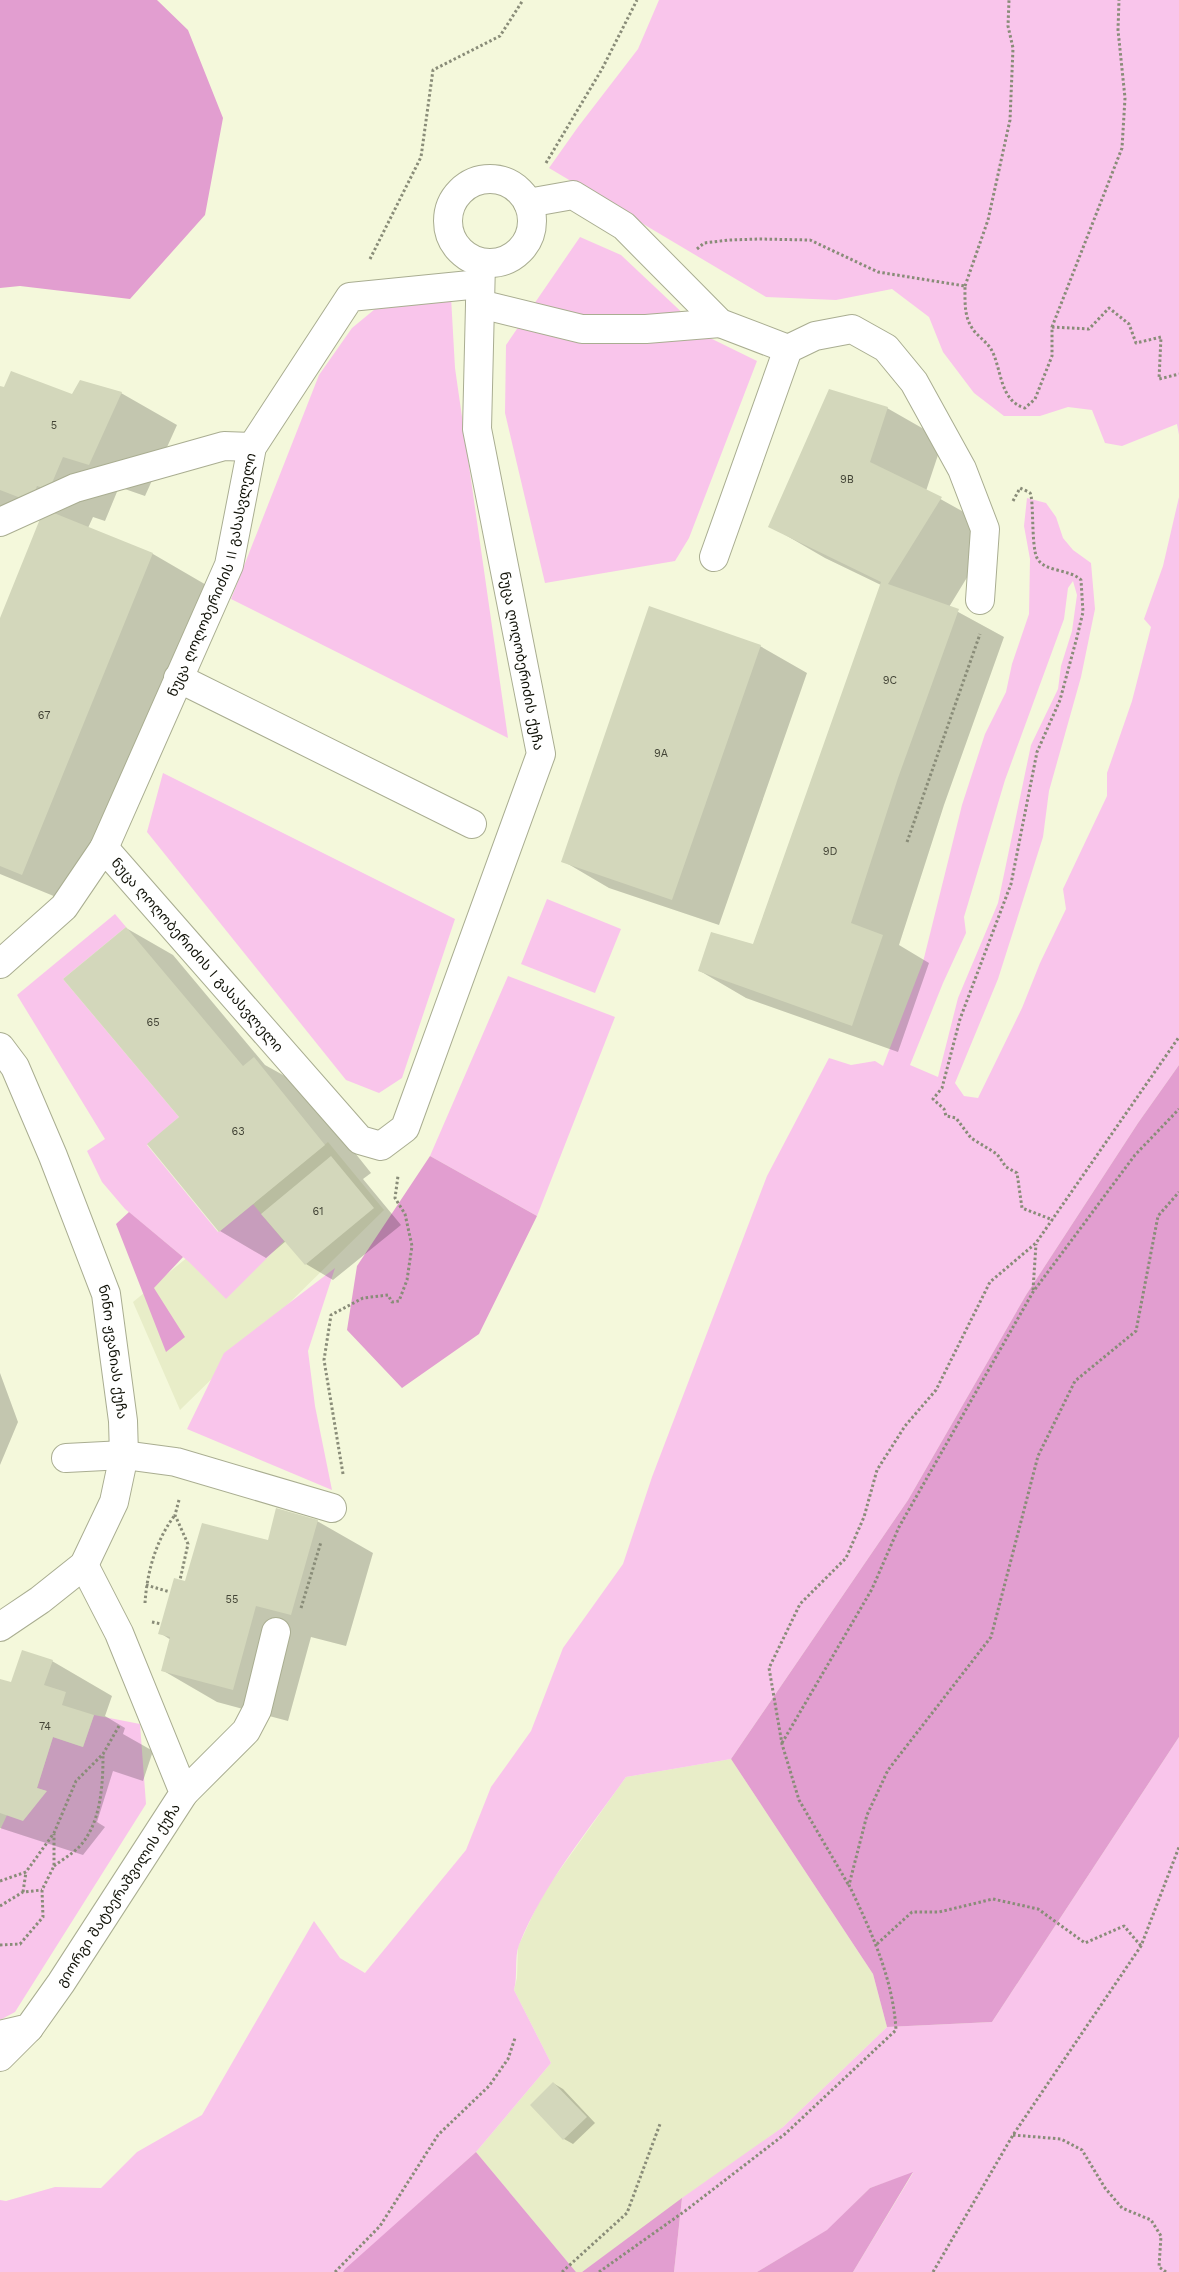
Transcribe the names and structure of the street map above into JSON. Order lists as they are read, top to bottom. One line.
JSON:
{"streets":{"street":["ნუცა ღოღობერიძის II გასასვლელი","ნუცა ღოღობერიძის ქუჩა","ნუცა ღოღობერიძის I გასასვლელი","ნინო ჟვანიას ქუჩა","გიორგი შატბერაშვილის ქუჩა"]},"crossings":[["ნუცა ღოღობერიძის II გასასვლელი","ნუცა ღოღობერიძის I გასასვლელი"],["ნუცა ღოღობერიძის ქუჩა","ნუცა ღოღობერიძის I გასასვლელი"],["ნინო ჟვანიას ქუჩა","გიორგი შატბერაშვილის ქუჩა"]],"house_numbers":["5","9B","9C","67","9A","9D","65","63","61","55","74"]}
